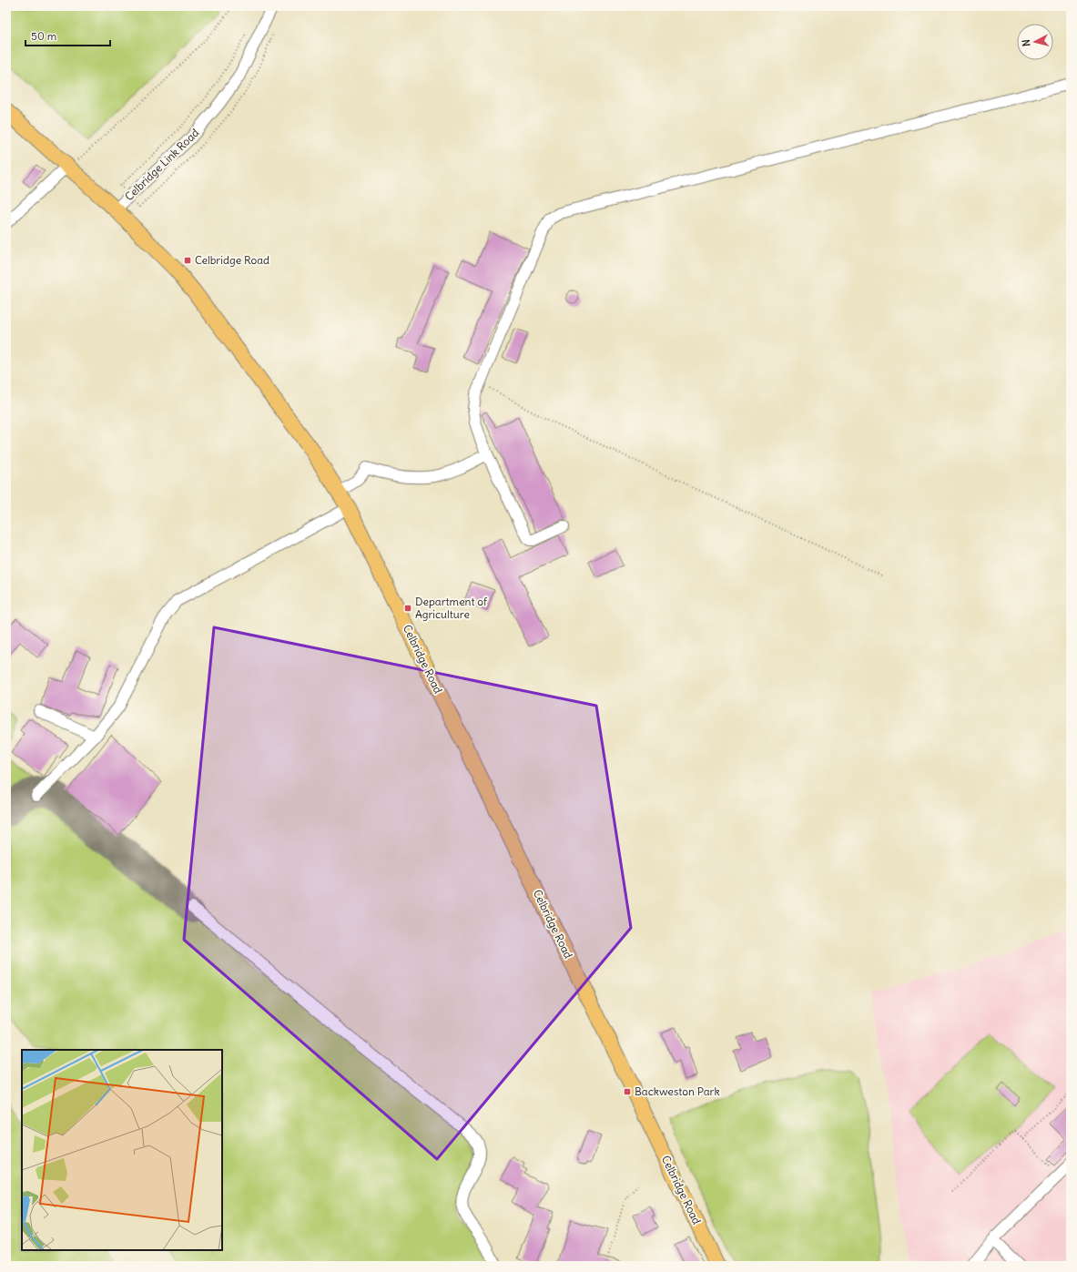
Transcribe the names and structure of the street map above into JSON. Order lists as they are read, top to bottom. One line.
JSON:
{"streets":{"main road":["Celbridge Road"],"street":["Celbridge Link Road"]},"crossings":[["Celbridge Link Road","Celbridge Road"]],"places":{"transit":["Celbridge Road","Department of Agriculture","Backweston Park"]},"scale_bar":"50 m","north":"left"}
